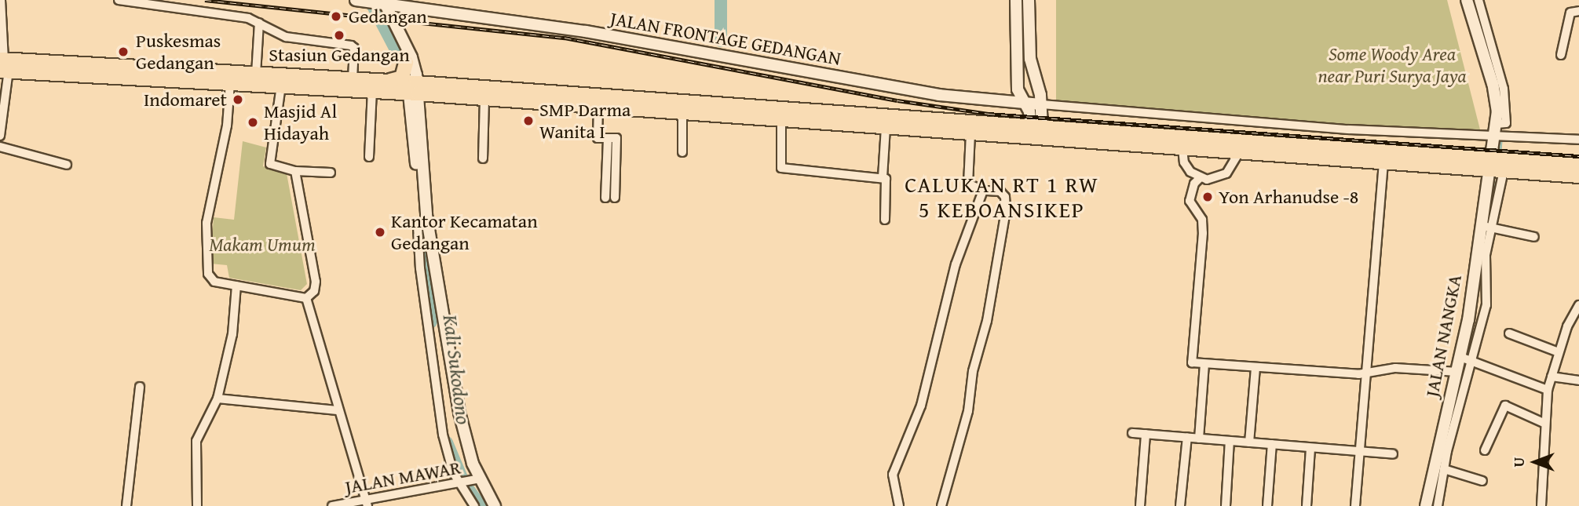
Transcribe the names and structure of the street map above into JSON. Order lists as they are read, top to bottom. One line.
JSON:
{"streets":{"street":["JALAN FRONTAGE GEDANGAN","JALAN NANGKA","JALAN MAWAR"]},"districts":["CALUKAN RT 1 RW 5 KEBOANSIKEP"],"water":["Kali Sukodono"],"parks":["Some Woody Area near Puri Surya Jaya","Makam Umum"],"places":["Gedangan","Stasiun Gedangan","Puskesmas Gedangan","Indomaret","SMP Darma Wanita I","Masjid Al Hidayah","Yon Arhanudse -8","Kantor Kecamatan Gedangan"],"north":"left"}
